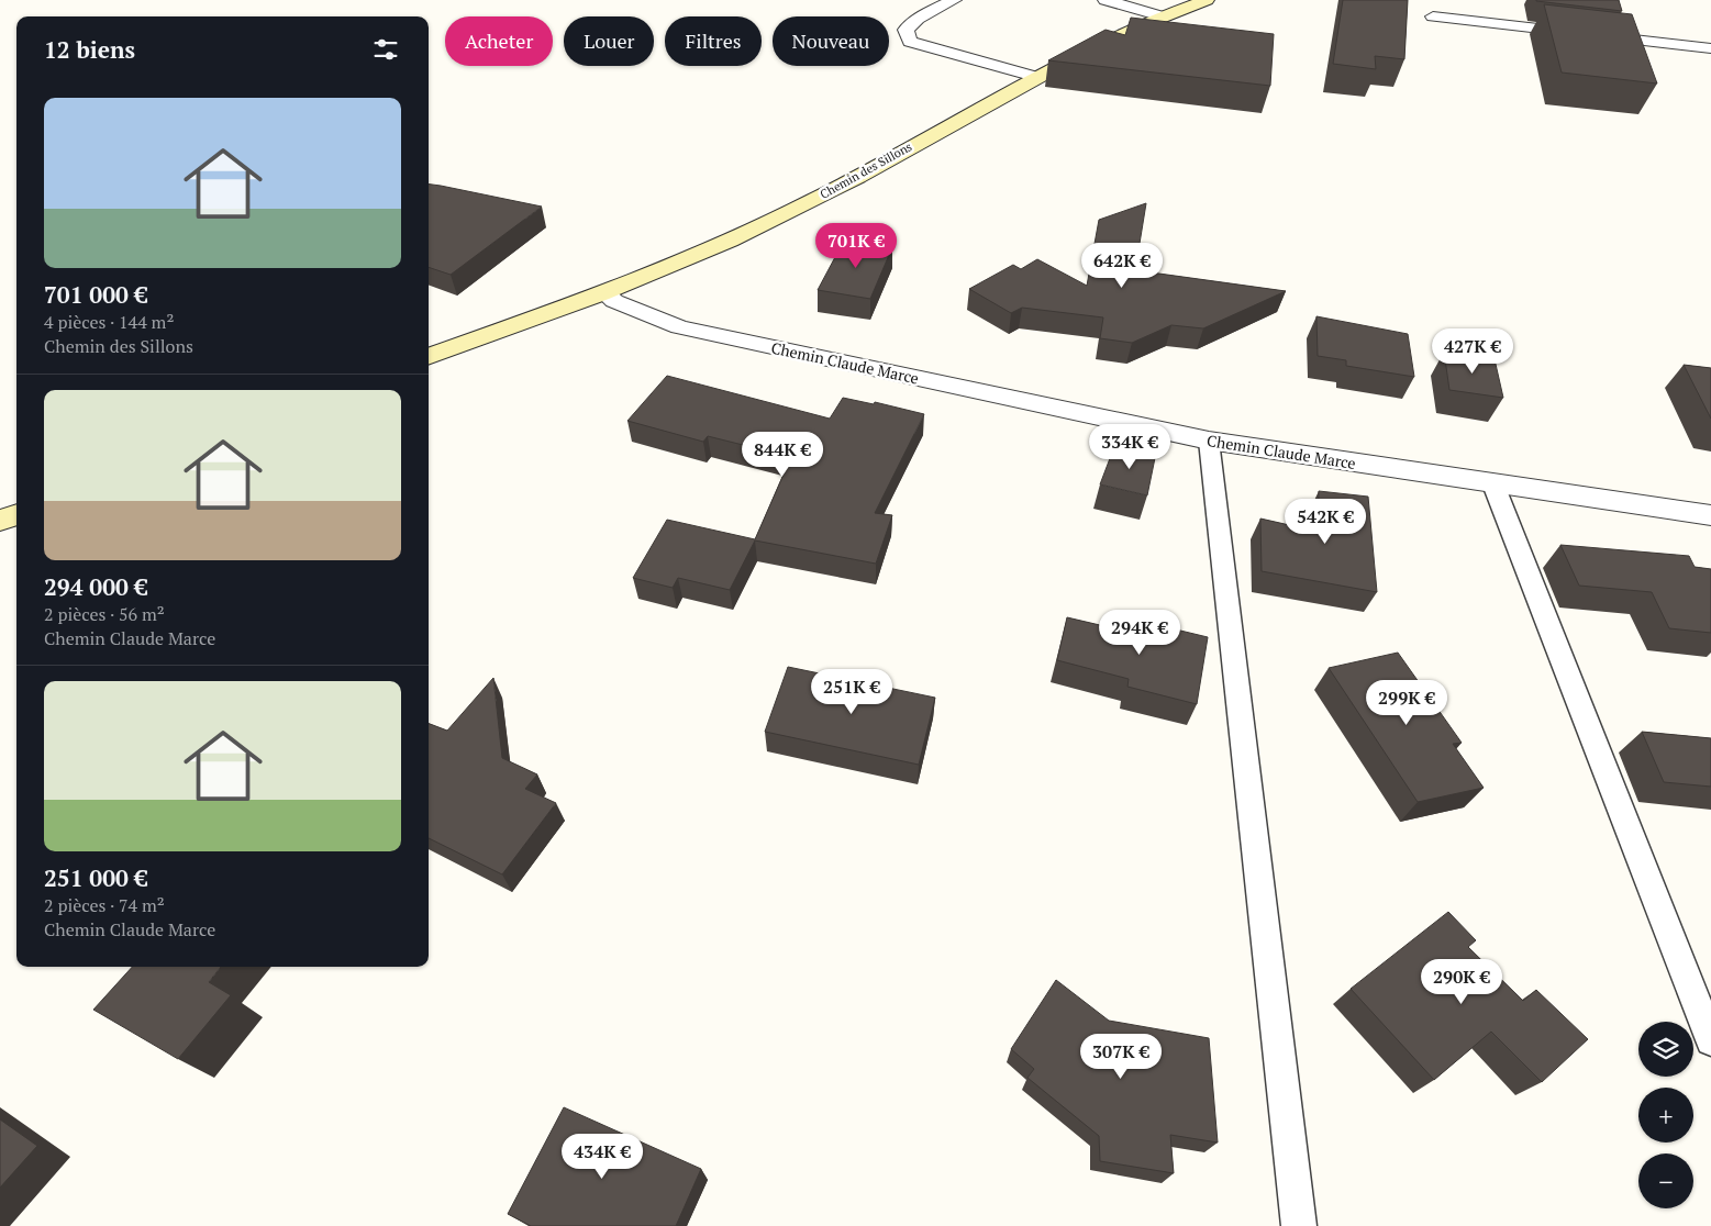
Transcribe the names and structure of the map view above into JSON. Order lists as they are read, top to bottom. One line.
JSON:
{"streets":{"main road":["Chemin des Sillons"],"street":["Chemin Claude Marce"]},"crossings":[["Chemin des Sillons","Chemin Claude Marce"]],"page":{"chip":["Acheter","Louer","Filtres","Nouveau"],"heading":"12 biens","list":[{"name":"701 000 €","note":"4 pièces · 144 m² · Chemin des Sillons"},{"name":"294 000 €","note":"2 pièces · 56 m² · Chemin Claude Marce"},{"name":"251 000 €","note":"2 pièces · 74 m² · Chemin Claude Marce"}],"price":["701K €","642K €","427K €","334K €","844K €","542K €","294K €","251K €","299K €","290K €","307K €","434K €"],"map_buttons":["+","−"]}}
